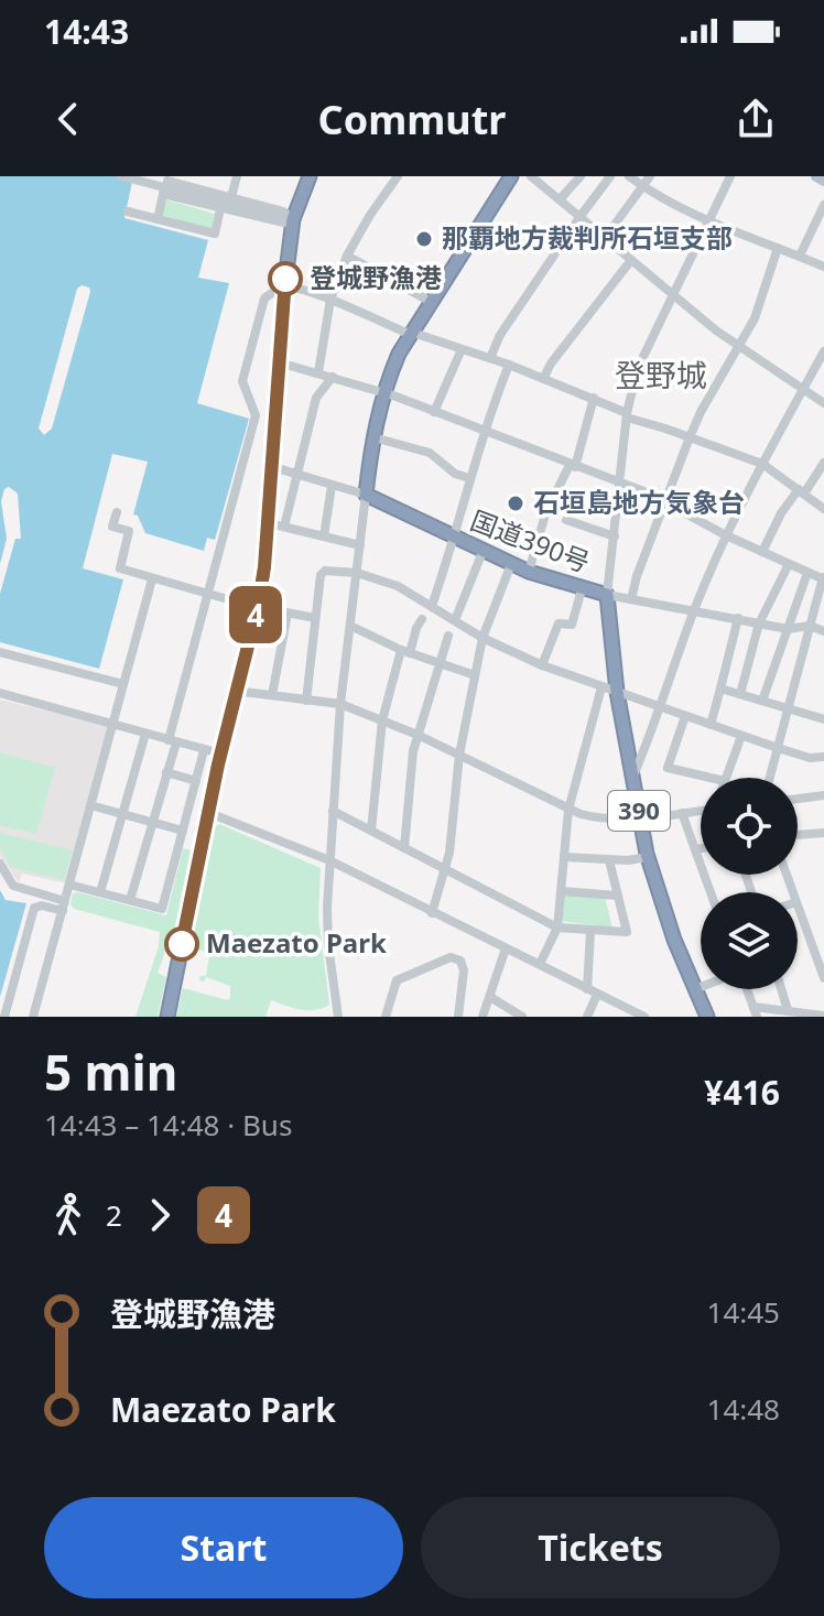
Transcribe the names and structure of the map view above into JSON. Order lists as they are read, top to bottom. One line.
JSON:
{"streets":{"highway":["国道390号","390"]},"districts":["登野城"],"places":["那覇地方裁判所石垣支部","登城野漁港","石垣島地方気象台","Maezato Park"],"lines":["bus line 4"],"page":{"status":"14:43","header":"Commutr","on_map":"4","heading":["5 min","14:43 – 14:48 · Bus","¥416"],"legs":["2","4"],"list":[{"name":"登城野漁港","value":"14:45"},{"name":"Maezato Park","value":"14:48"}],"buttons":["Start","Tickets"]}}
